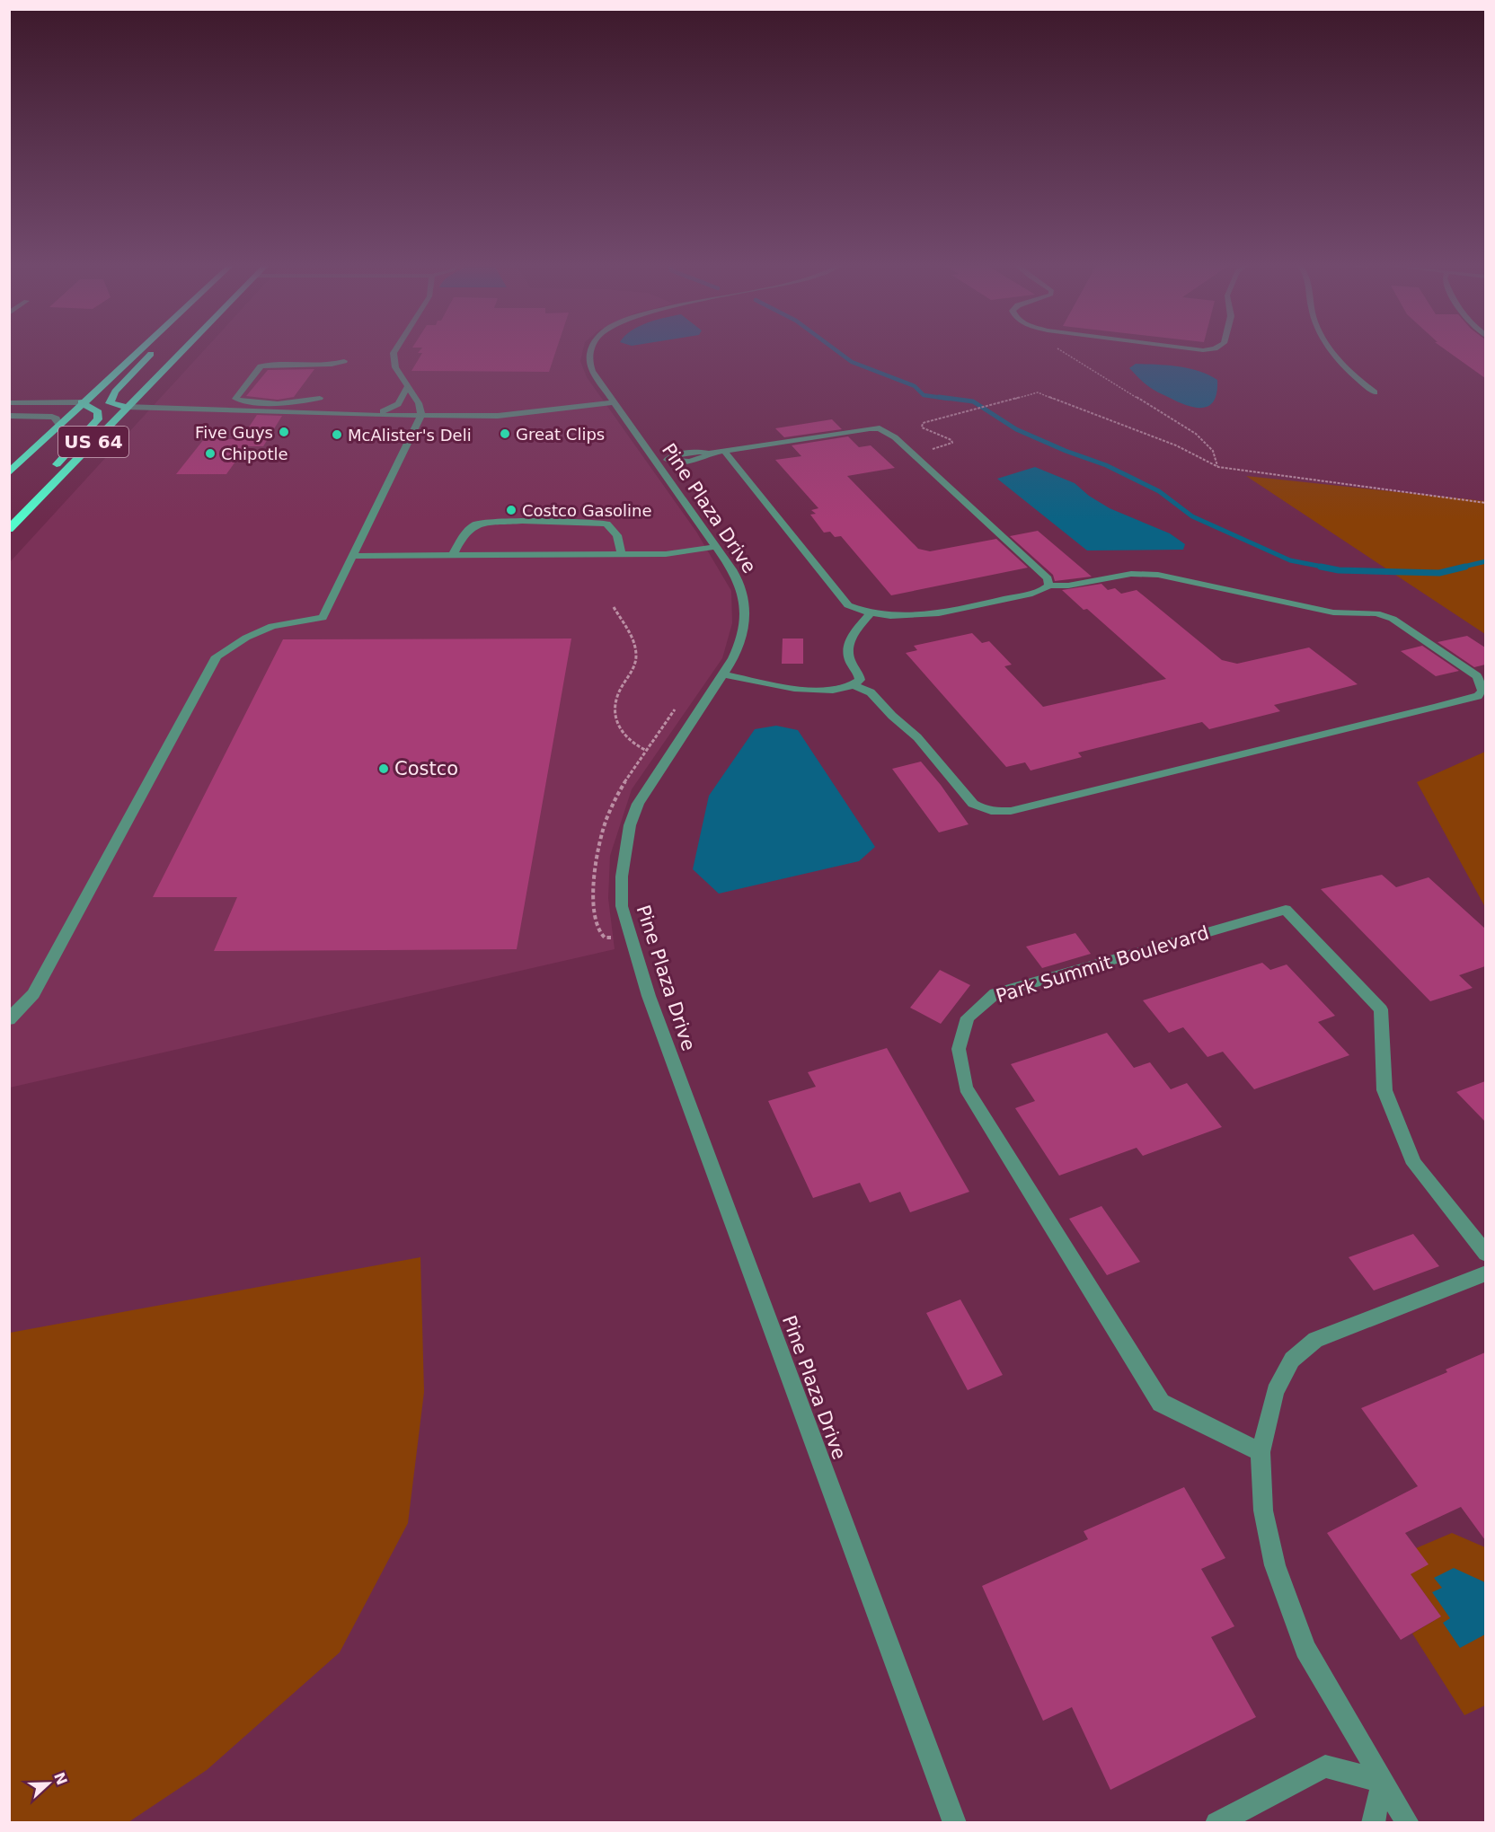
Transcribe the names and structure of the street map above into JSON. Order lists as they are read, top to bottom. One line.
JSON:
{"streets":{"highway":["US 64"],"street":["Pine Plaza Drive","Park Summit Boulevard"]},"places":["Five Guys","Great Clips","McAlister's Deli","Chipotle","Costco Gasoline","Costco"],"north":"right"}
